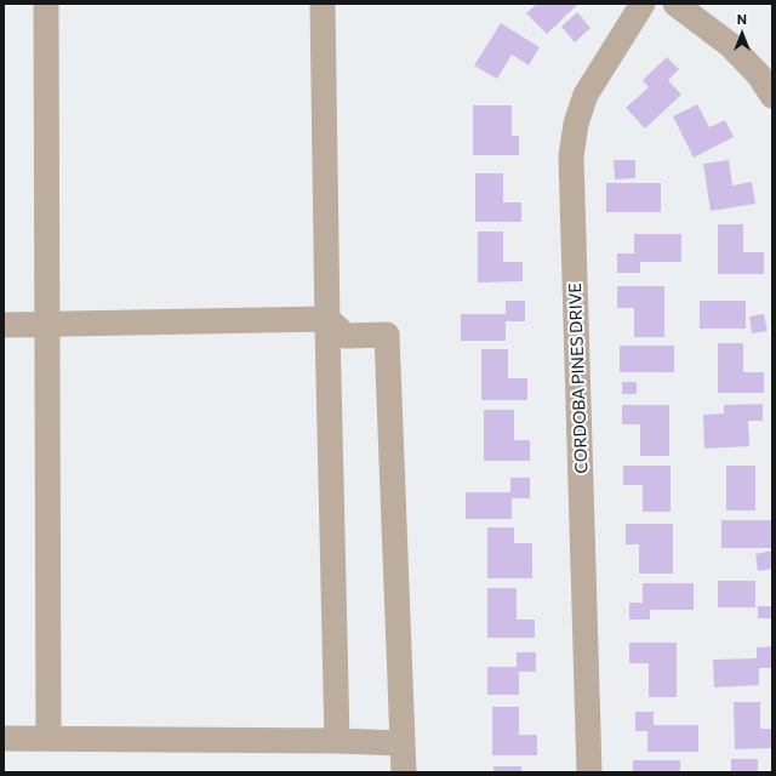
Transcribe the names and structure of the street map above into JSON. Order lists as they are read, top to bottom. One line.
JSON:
{"streets":{"street":["CORDOBA PINES DRIVE"]},"north":"top"}
